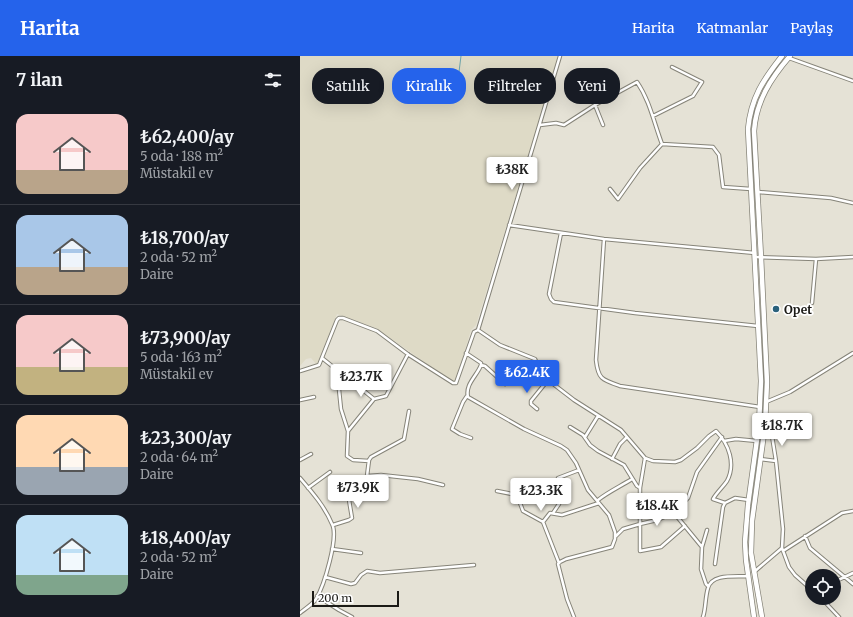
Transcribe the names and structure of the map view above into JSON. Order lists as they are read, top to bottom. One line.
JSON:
{"places":["Opet"],"scale_bar":"200 m","page":{"header":"Harita","nav":["Harita","Katmanlar","Paylaş"],"heading":"7 ilan","chip":["Satılık","Kiralık","Filtreler","Yeni"],"list":[{"name":"₺62,400/ay","note":"5 oda · 188 m² · Müstakil ev"},{"name":"₺18,700/ay","note":"2 oda · 52 m² · Daire"},{"name":"₺73,900/ay","note":"5 oda · 163 m² · Müstakil ev"},{"name":"₺23,300/ay","note":"2 oda · 64 m² · Daire"},{"name":"₺18,400/ay","note":"2 oda · 52 m² · Daire"}],"price":["₺38K","₺62.4K","₺23.7K","₺18.7K","₺73.9K","₺23.3K","₺18.4K"],"scale":"200 m"}}
